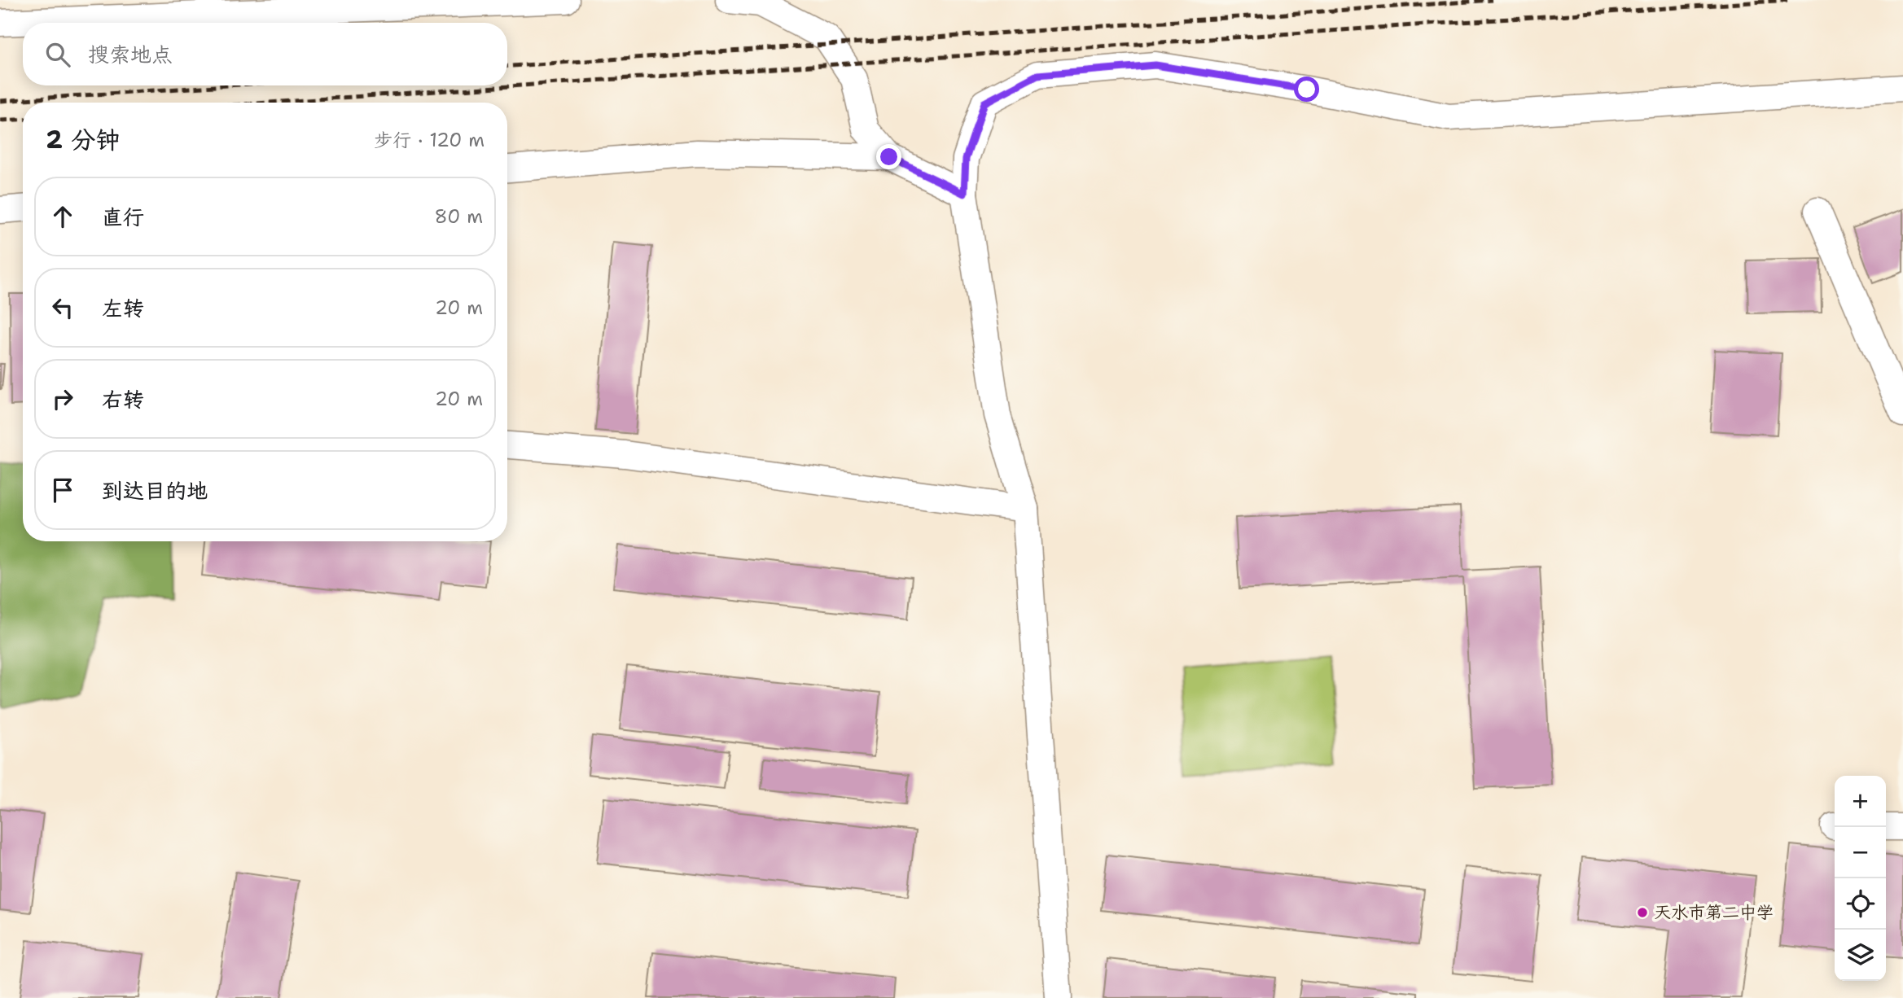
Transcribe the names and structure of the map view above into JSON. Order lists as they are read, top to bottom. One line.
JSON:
{"places":["天水市第二中学"],"page":{"search":"搜索地点","heading":["2 分钟","步行 · 120 m"],"list":[["直行","80 m"],["左转","20 m"],["右转","20 m"],"到达目的地"],"map_buttons":["+","−"]}}
